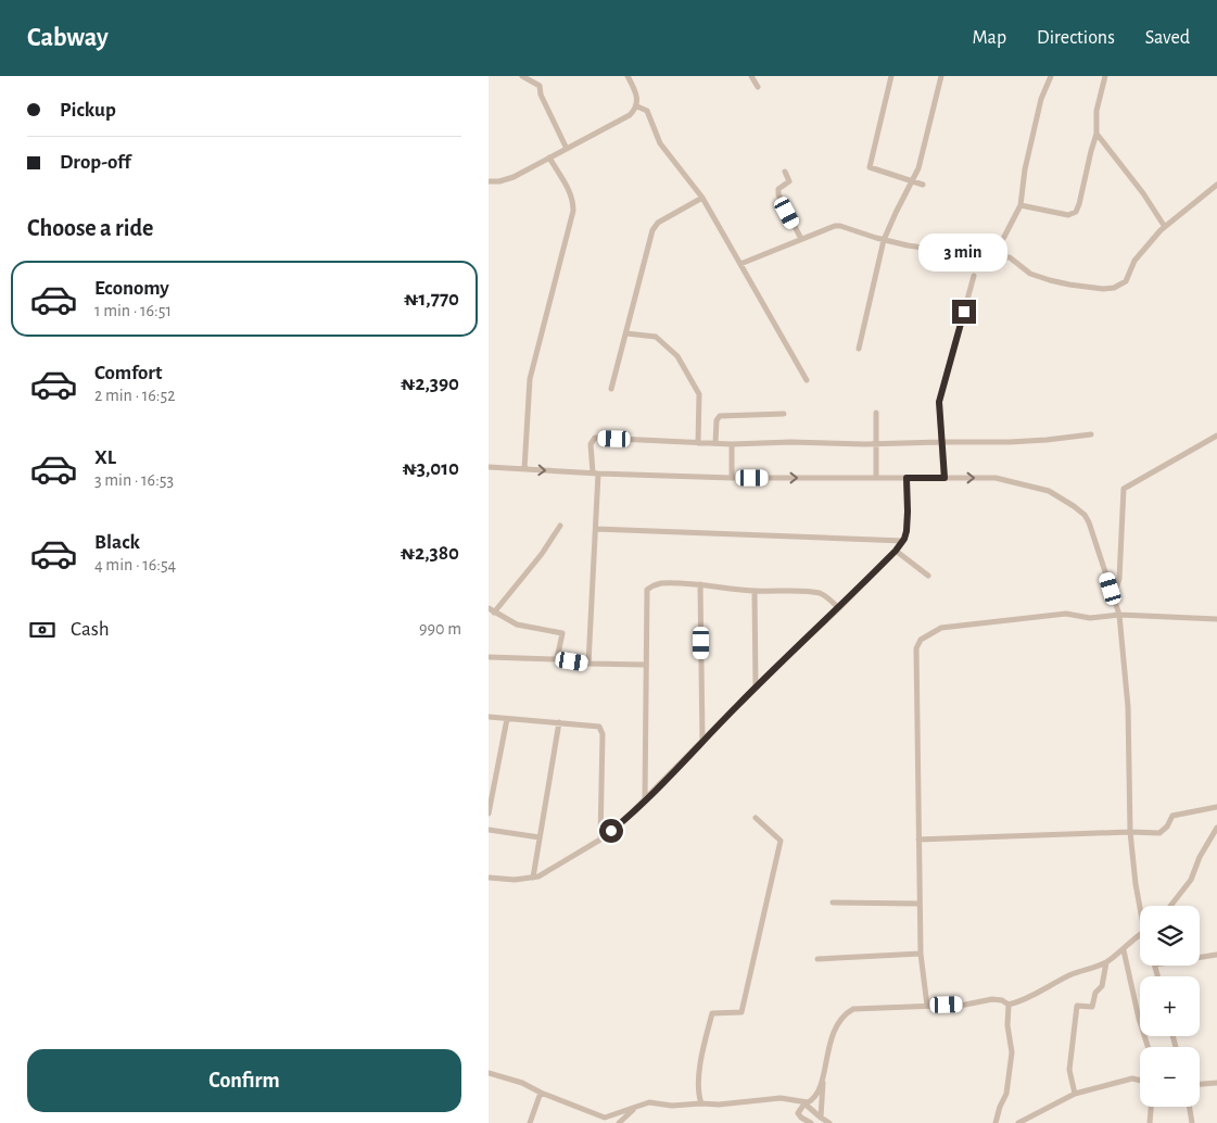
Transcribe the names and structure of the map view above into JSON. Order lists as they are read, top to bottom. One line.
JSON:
{"page":{"header":"Cabway","nav":["Map","Directions","Saved"],"banner":["Pickup","Drop-off"],"heading":"Choose a ride","bubble":"3 min","list":[{"name":"Economy","note":"1 min · 16:51","value":"₦1,770"},{"name":"Comfort","note":"2 min · 16:52","value":"₦2,390"},{"name":"XL","note":"3 min · 16:53","value":"₦3,010"},{"name":"Black","note":"4 min · 16:54","value":"₦2,380"}],"pay":["Cash","990 m"],"map_buttons":["+","−"],"buttons":"Confirm"}}
